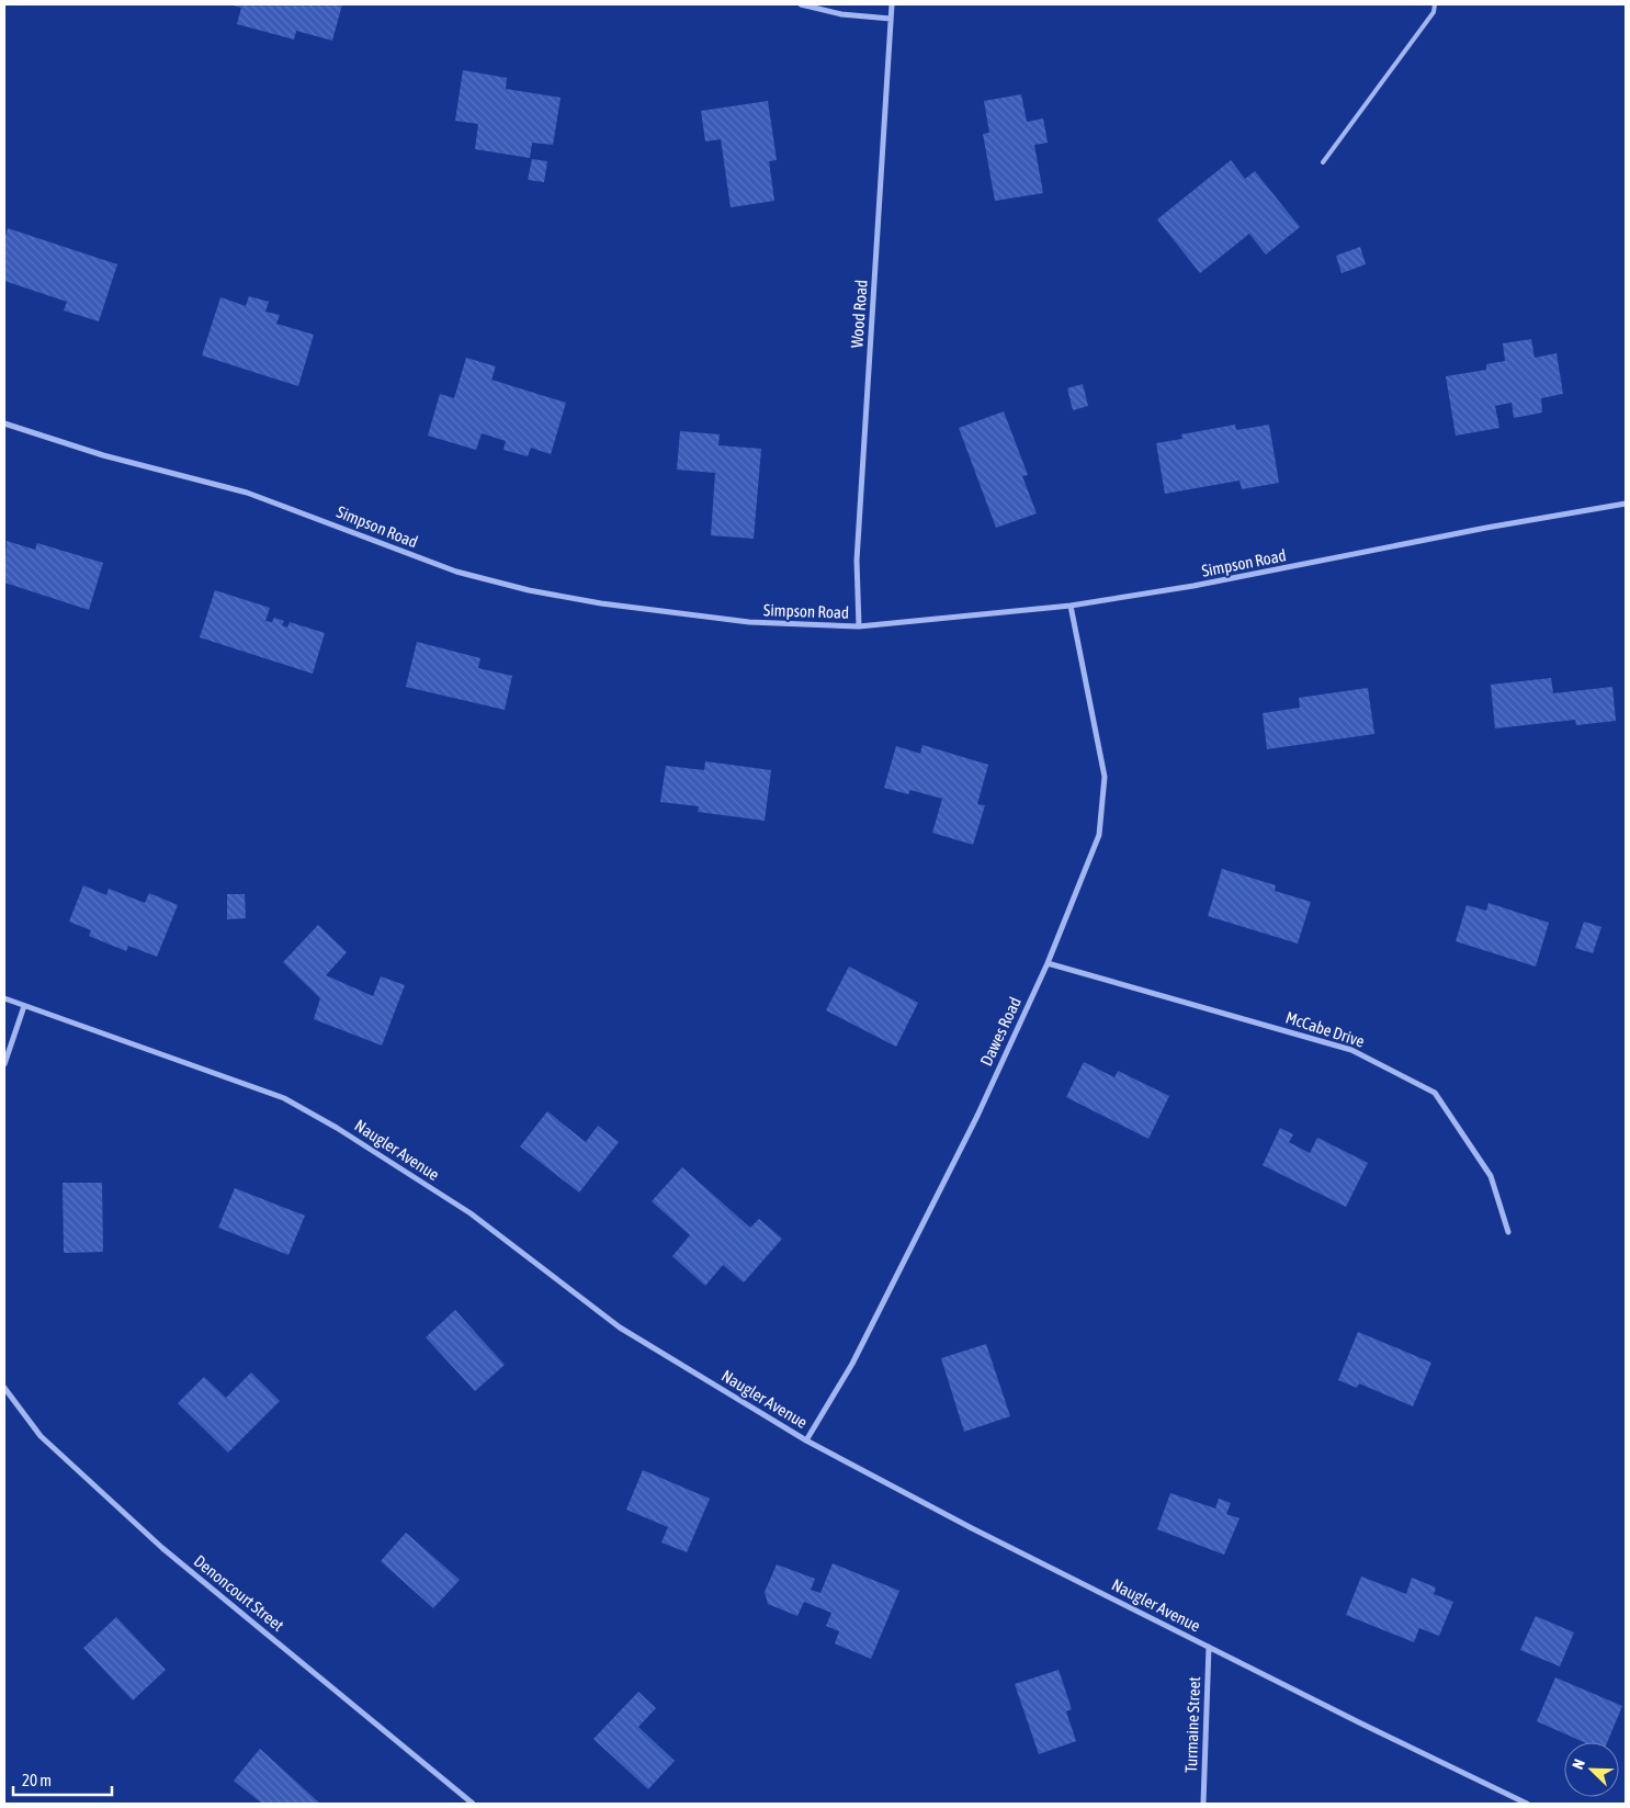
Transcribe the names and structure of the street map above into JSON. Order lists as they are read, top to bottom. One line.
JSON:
{"streets":{"street":["Wood Road","Simpson Road","McCabe Drive","Dawes Road","Naugler Avenue","Denoncourt Street","Turmaine Street"]},"crossings":[["Wood Road","Simpson Road"],["Simpson Road","Dawes Road"],["McCabe Drive","Dawes Road"],["Dawes Road","Naugler Avenue"],["Naugler Avenue","Turmaine Street"]],"scale_bar":"20 m","north":"top left"}
